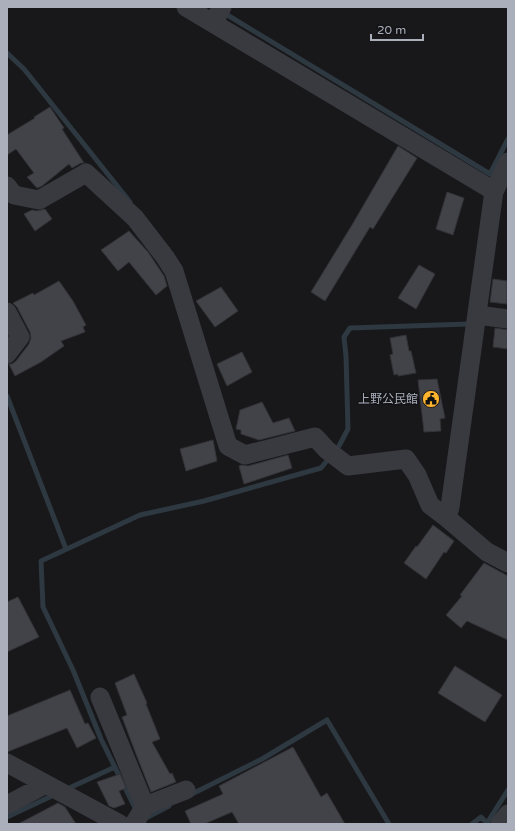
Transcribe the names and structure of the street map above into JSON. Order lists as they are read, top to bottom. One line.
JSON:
{"places":{"public building":["上野公民館"]},"scale_bar":"20 m"}
